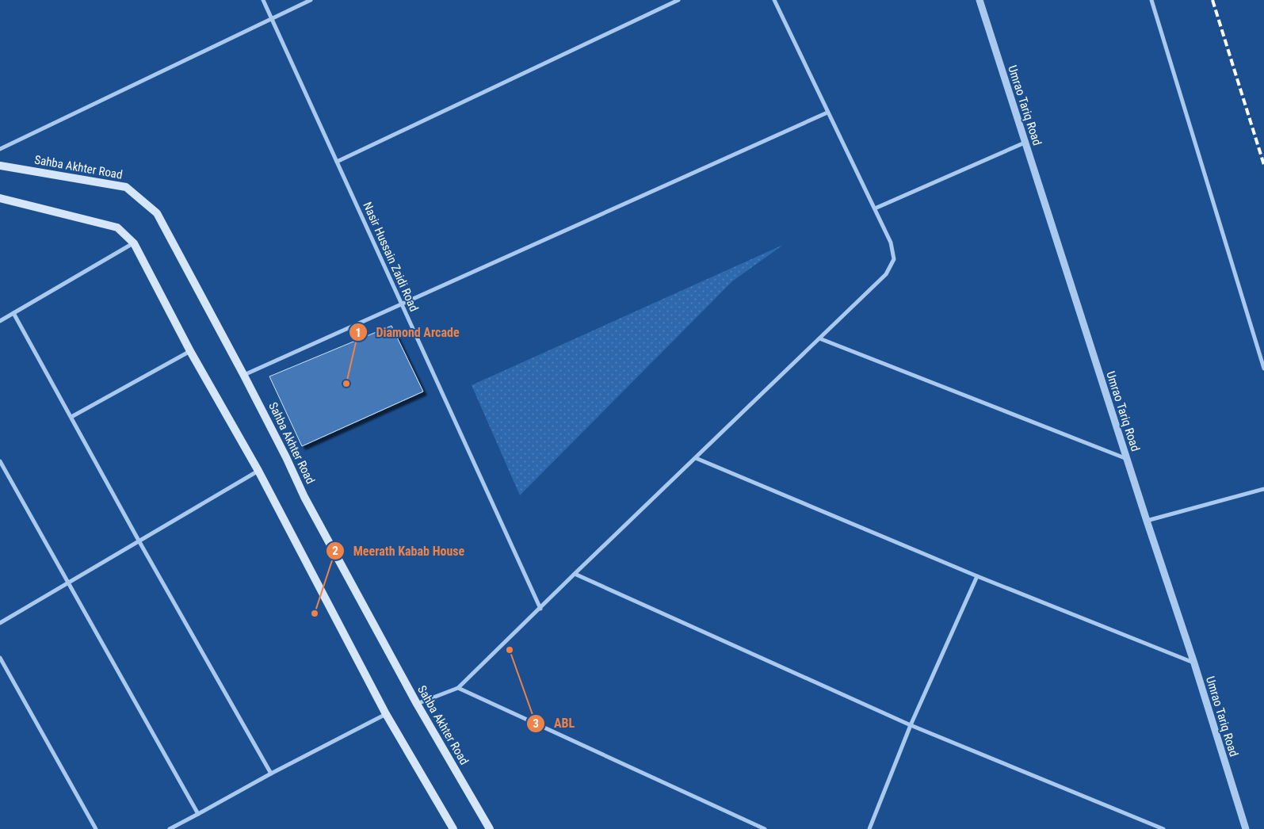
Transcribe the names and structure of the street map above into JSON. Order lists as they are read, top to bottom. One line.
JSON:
{"streets":{"main road":["Sahba Akhter Road"],"street":["Umrao Tariq Road","Nasir Hussain Zaidi Road"]},"places":["Diamond Arcade","Meerath Kabab House","ABL"]}
